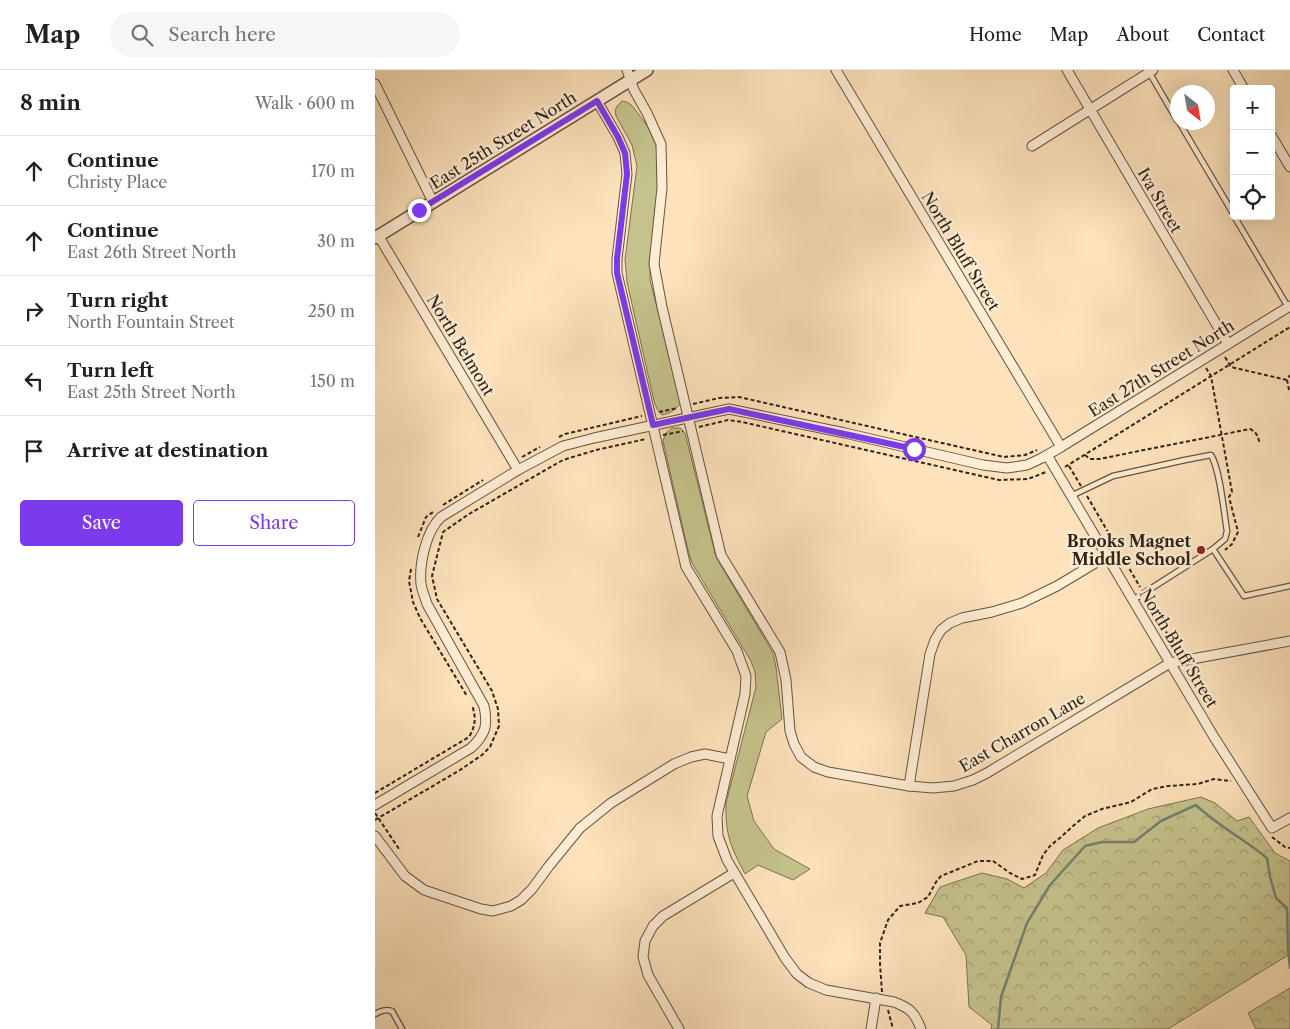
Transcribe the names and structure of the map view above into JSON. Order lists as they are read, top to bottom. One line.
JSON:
{"streets":{"street":["East 25th Street North","Iva Street","North Bluff Street","North Belmont","East 27th Street North","East Charron Lane"]},"crossings":[["East 25th Street North","North Belmont"],["Iva Street","East 27th Street North"],["North Bluff Street","East 27th Street North"],["North Bluff Street","East Charron Lane"],["North Belmont","East 27th Street North"]],"places":["Brooks Magnet Middle School"],"north":"bottom right","page":{"header":"Map","search":"Search here","nav":["Home","Map","About","Contact"],"heading":["8 min","Walk · 600 m"],"map_buttons":["+","−"],"list":[["Continue","Christy Place","170 m"],["Continue","East 26th Street North","30 m"],["Turn right","North Fountain Street","250 m"],["Turn left","East 25th Street North","150 m"],"Arrive at destination"],"buttons":["Save","Share"]}}
